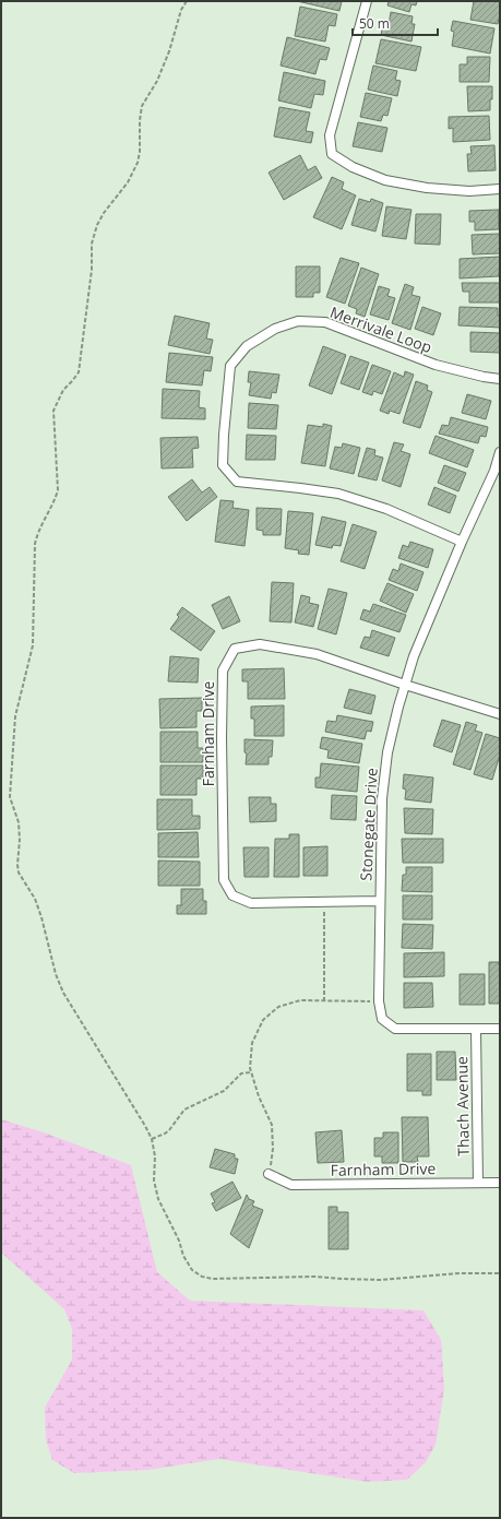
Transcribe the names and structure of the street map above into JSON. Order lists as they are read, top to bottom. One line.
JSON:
{"streets":{"street":["Merrivale Loop","Farnham Drive","Stonegate Drive","Thach Avenue"]},"crossings":[["Merrivale Loop","Stonegate Drive"],["Farnham Drive","Stonegate Drive"],["Farnham Drive","Thach Avenue"],["Stonegate Drive","Thach Avenue"]],"scale_bar":"50 m"}
